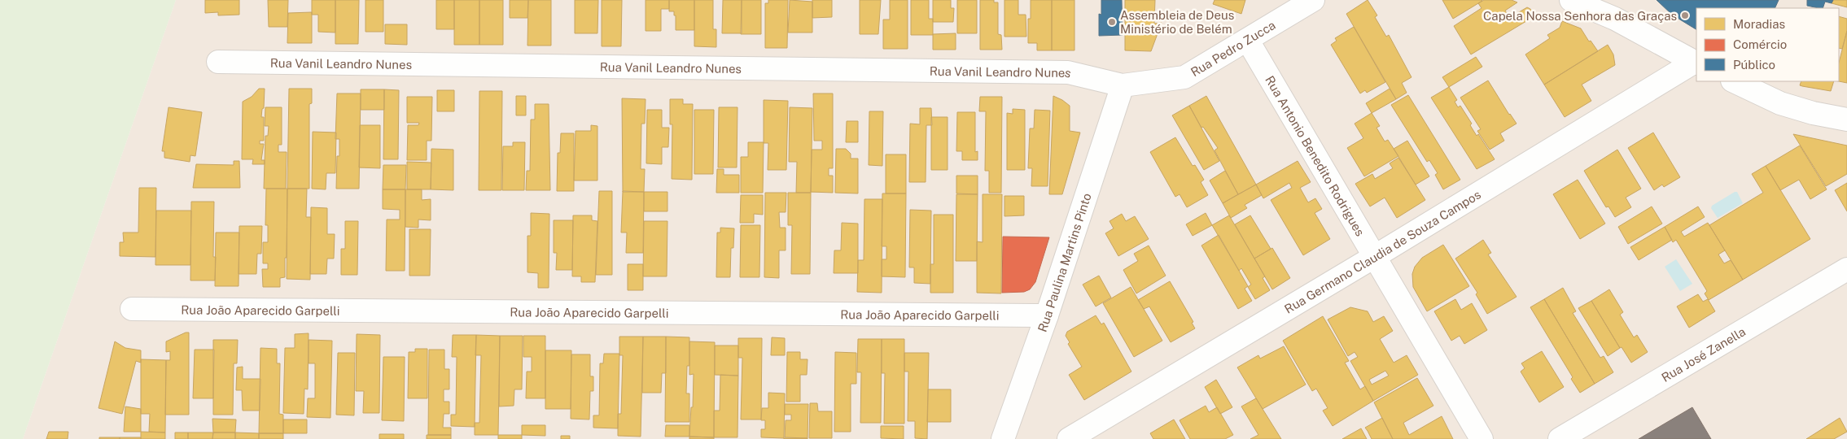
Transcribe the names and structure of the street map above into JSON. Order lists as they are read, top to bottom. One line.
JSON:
{"streets":{"street":["Rua Pedro Zucca","Rua Vanil Leandro Nunes","Rua Antonio Benedito Rodrigues","Rua Germano Claudia de Souza Campos","Rua Paulina Martins Pinto","Rua João Aparecido Garpelli","Rua José Zanella"]},"crossings":[["Rua Pedro Zucca","Rua Vanil Leandro Nunes"],["Rua Pedro Zucca","Rua Antonio Benedito Rodrigues"],["Rua Pedro Zucca","Rua Paulina Martins Pinto"],["Rua Vanil Leandro Nunes","Rua Paulina Martins Pinto"],["Rua Antonio Benedito Rodrigues","Rua Germano Claudia de Souza Campos"],["Rua Paulina Martins Pinto","Rua João Aparecido Garpelli"]],"places":["Capela Nossa Senhora das Graças","Assembleia de Deus Ministério de Belém"],"legend":["Moradias","Comércio","Público"]}
